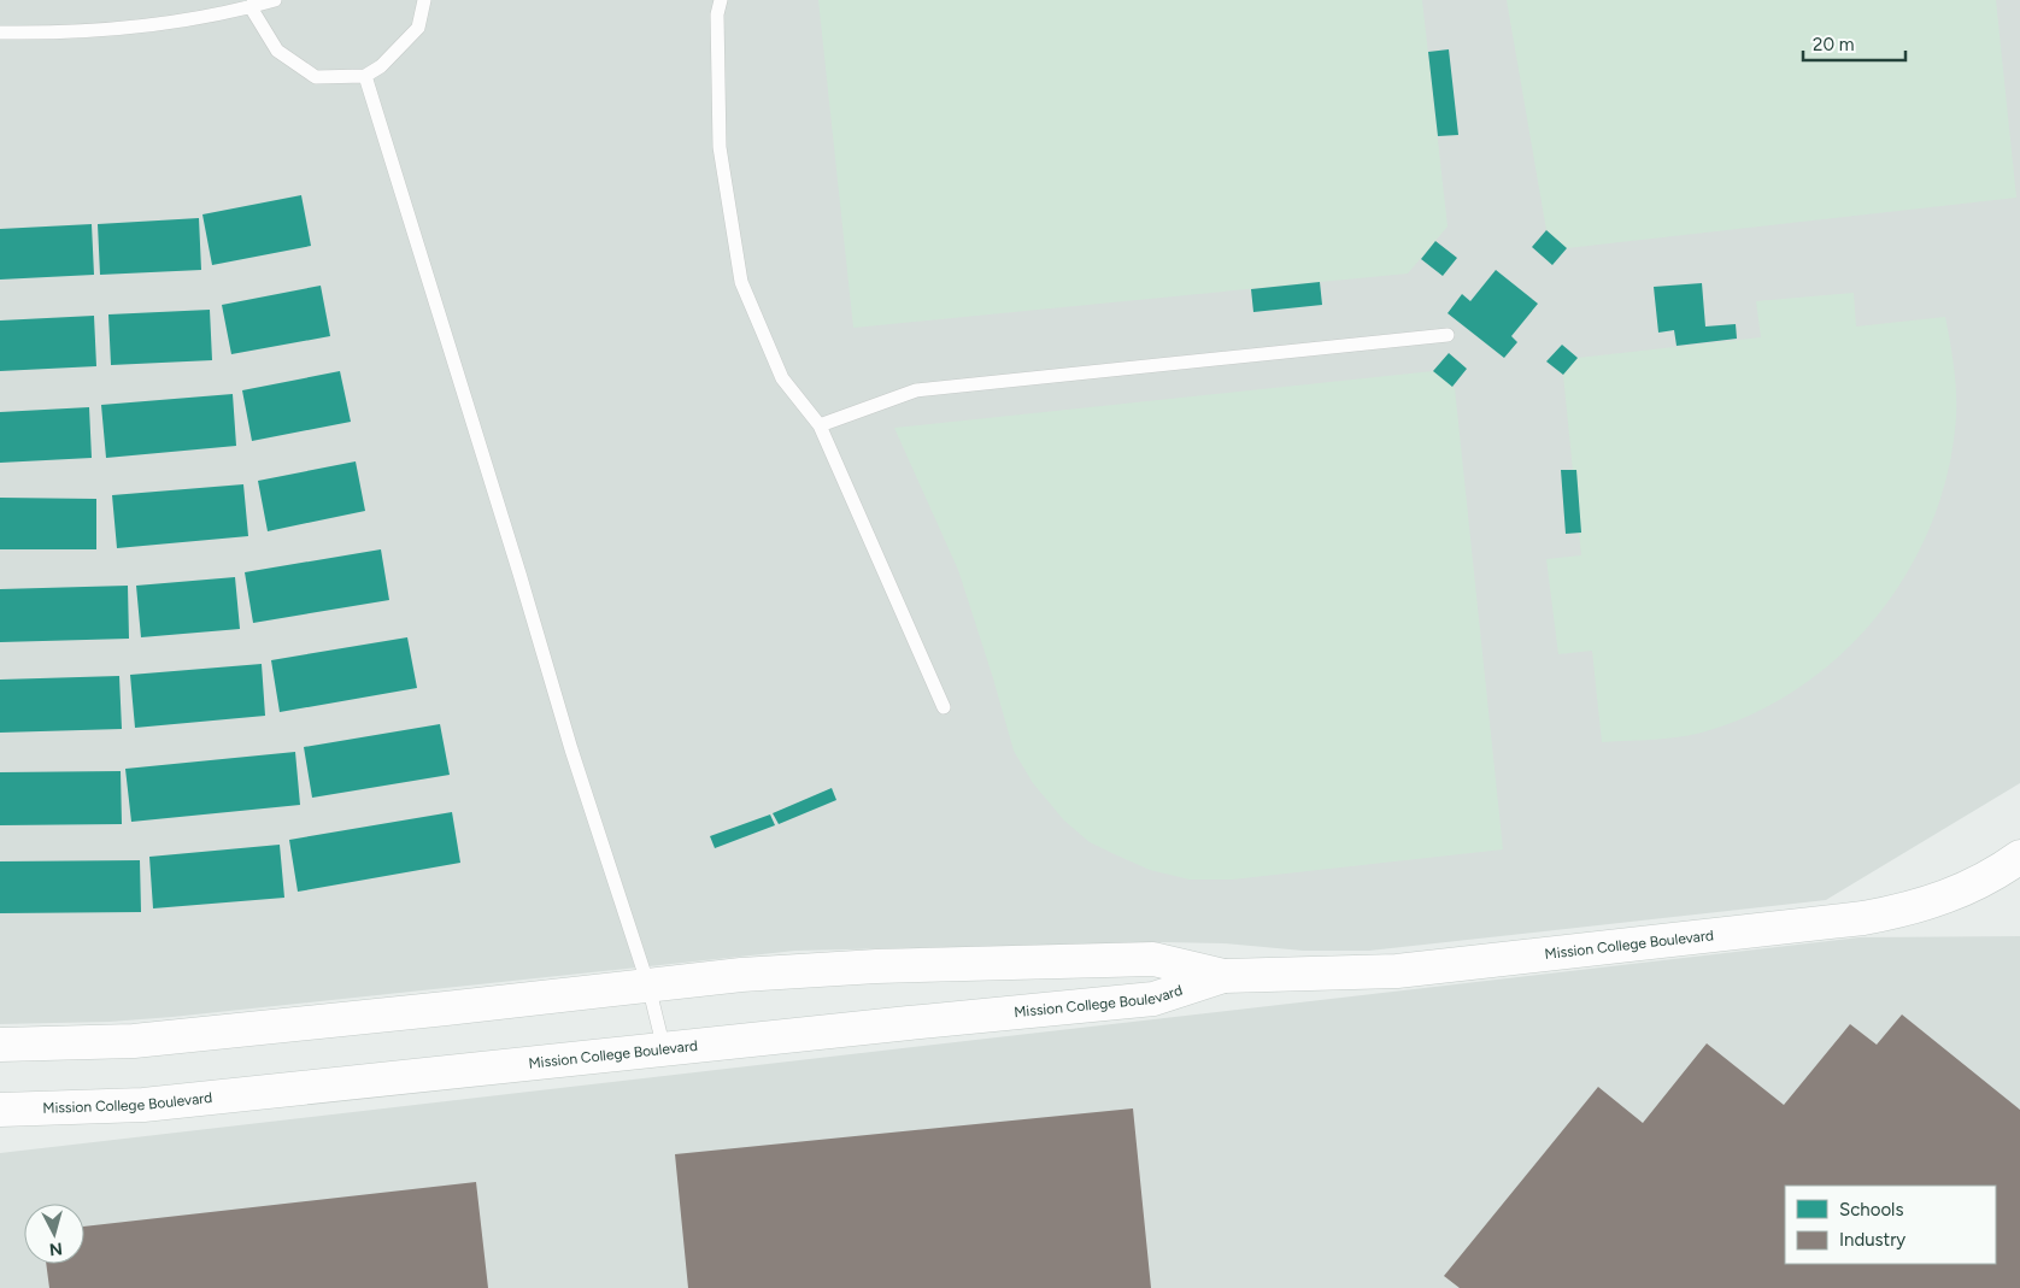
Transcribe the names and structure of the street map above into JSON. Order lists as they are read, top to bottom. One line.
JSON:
{"streets":{"street":["Mission College Boulevard"]},"legend":["Schools","Industry"],"scale_bar":"20 m","north":"bottom"}
